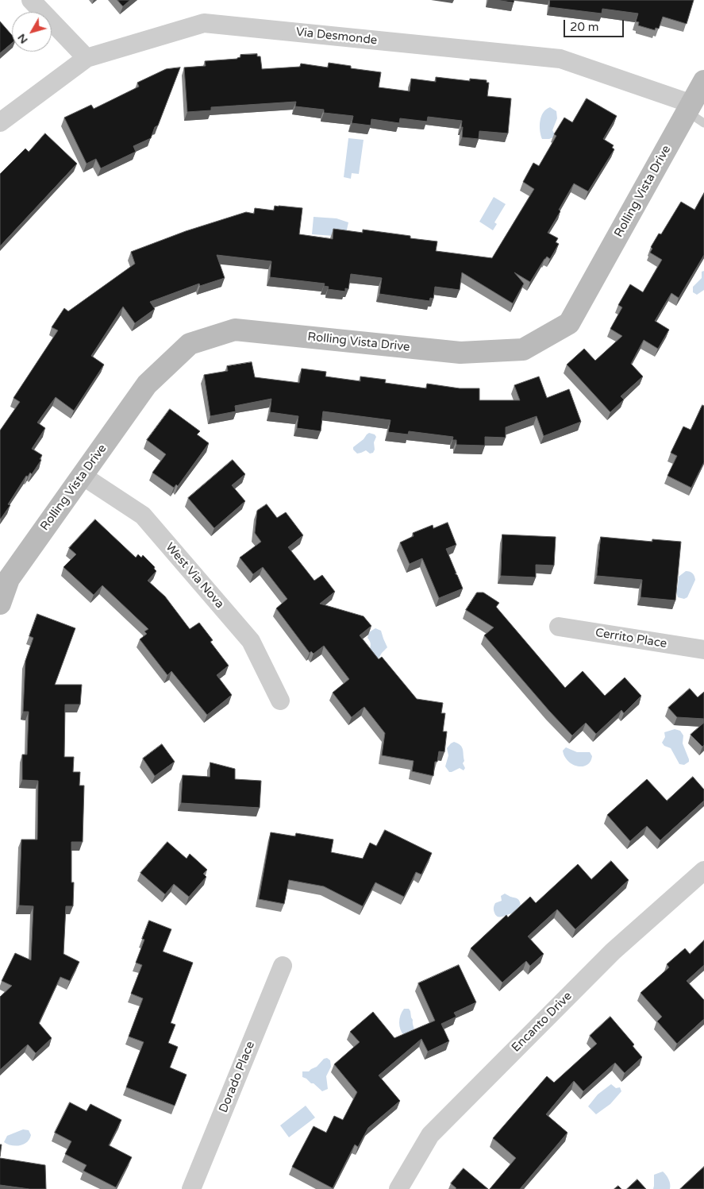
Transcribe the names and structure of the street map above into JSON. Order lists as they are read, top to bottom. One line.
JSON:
{"streets":{"street":["Via Desmonde","Rolling Vista Drive","West Via Nova","Cerrito Place","Encanto Drive","Dorado Place"]},"crossings":[["Via Desmonde","Rolling Vista Drive"],["Rolling Vista Drive","West Via Nova"]],"scale_bar":"20 m","north":"bottom left"}
